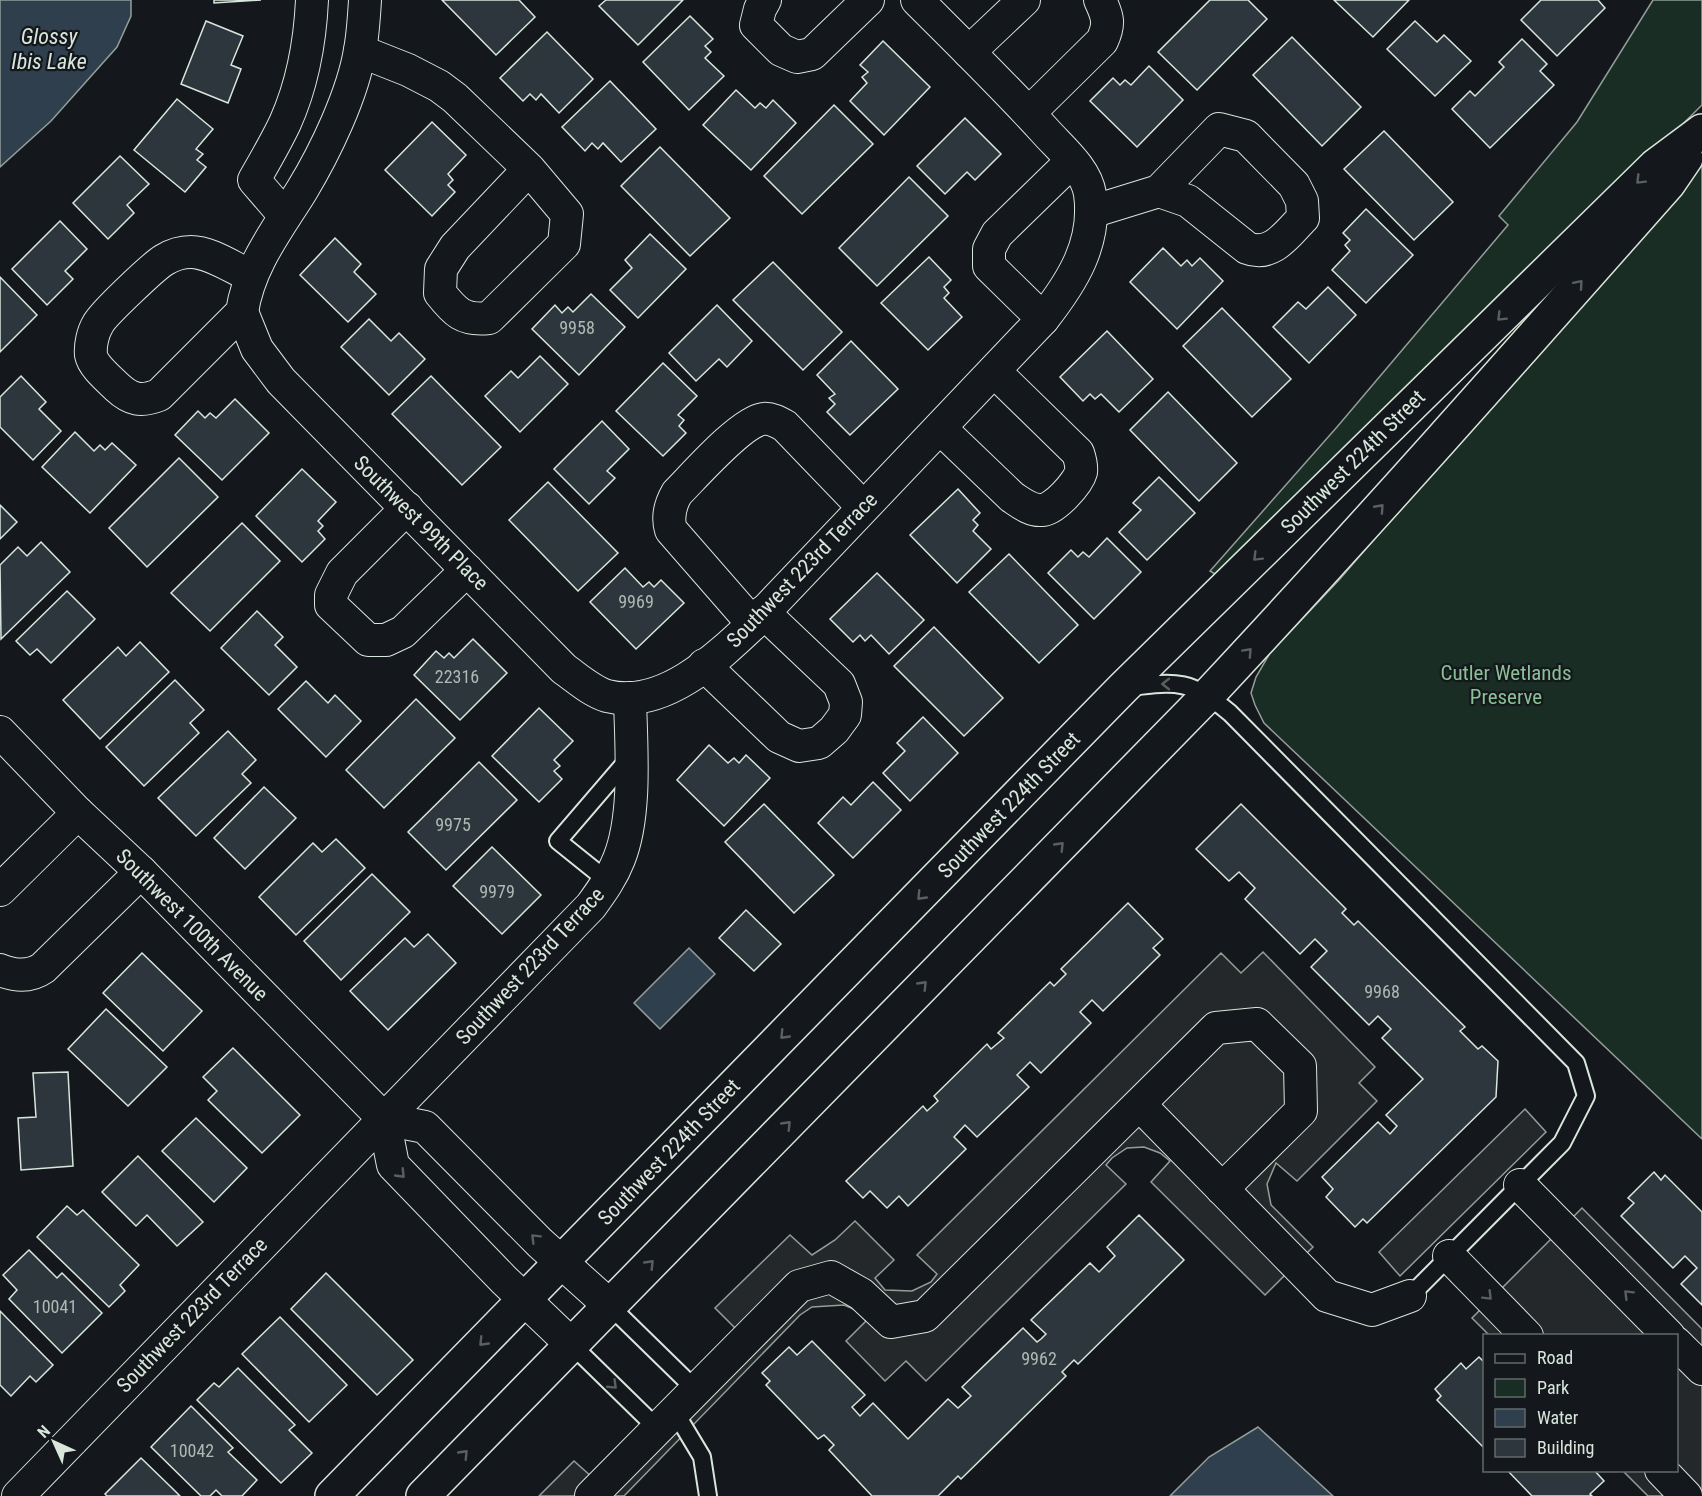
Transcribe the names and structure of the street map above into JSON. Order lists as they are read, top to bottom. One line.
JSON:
{"streets":{"street":["Southwest 224th Street","Southwest 99th Place","Southwest 223rd Terrace","Southwest 100th Avenue"]},"crossings":[["Southwest 99th Place","Southwest 223rd Terrace"],["Southwest 223rd Terrace","Southwest 100th Avenue"]],"water":["Glossy Ibis Lake"],"parks":["Cutler Wetlands Preserve"],"house_numbers":["9958","9969","22316","9975","9979","9968","10041","9962","10042"],"legend":["Road","Park","Water","Building"],"north":"top left"}
